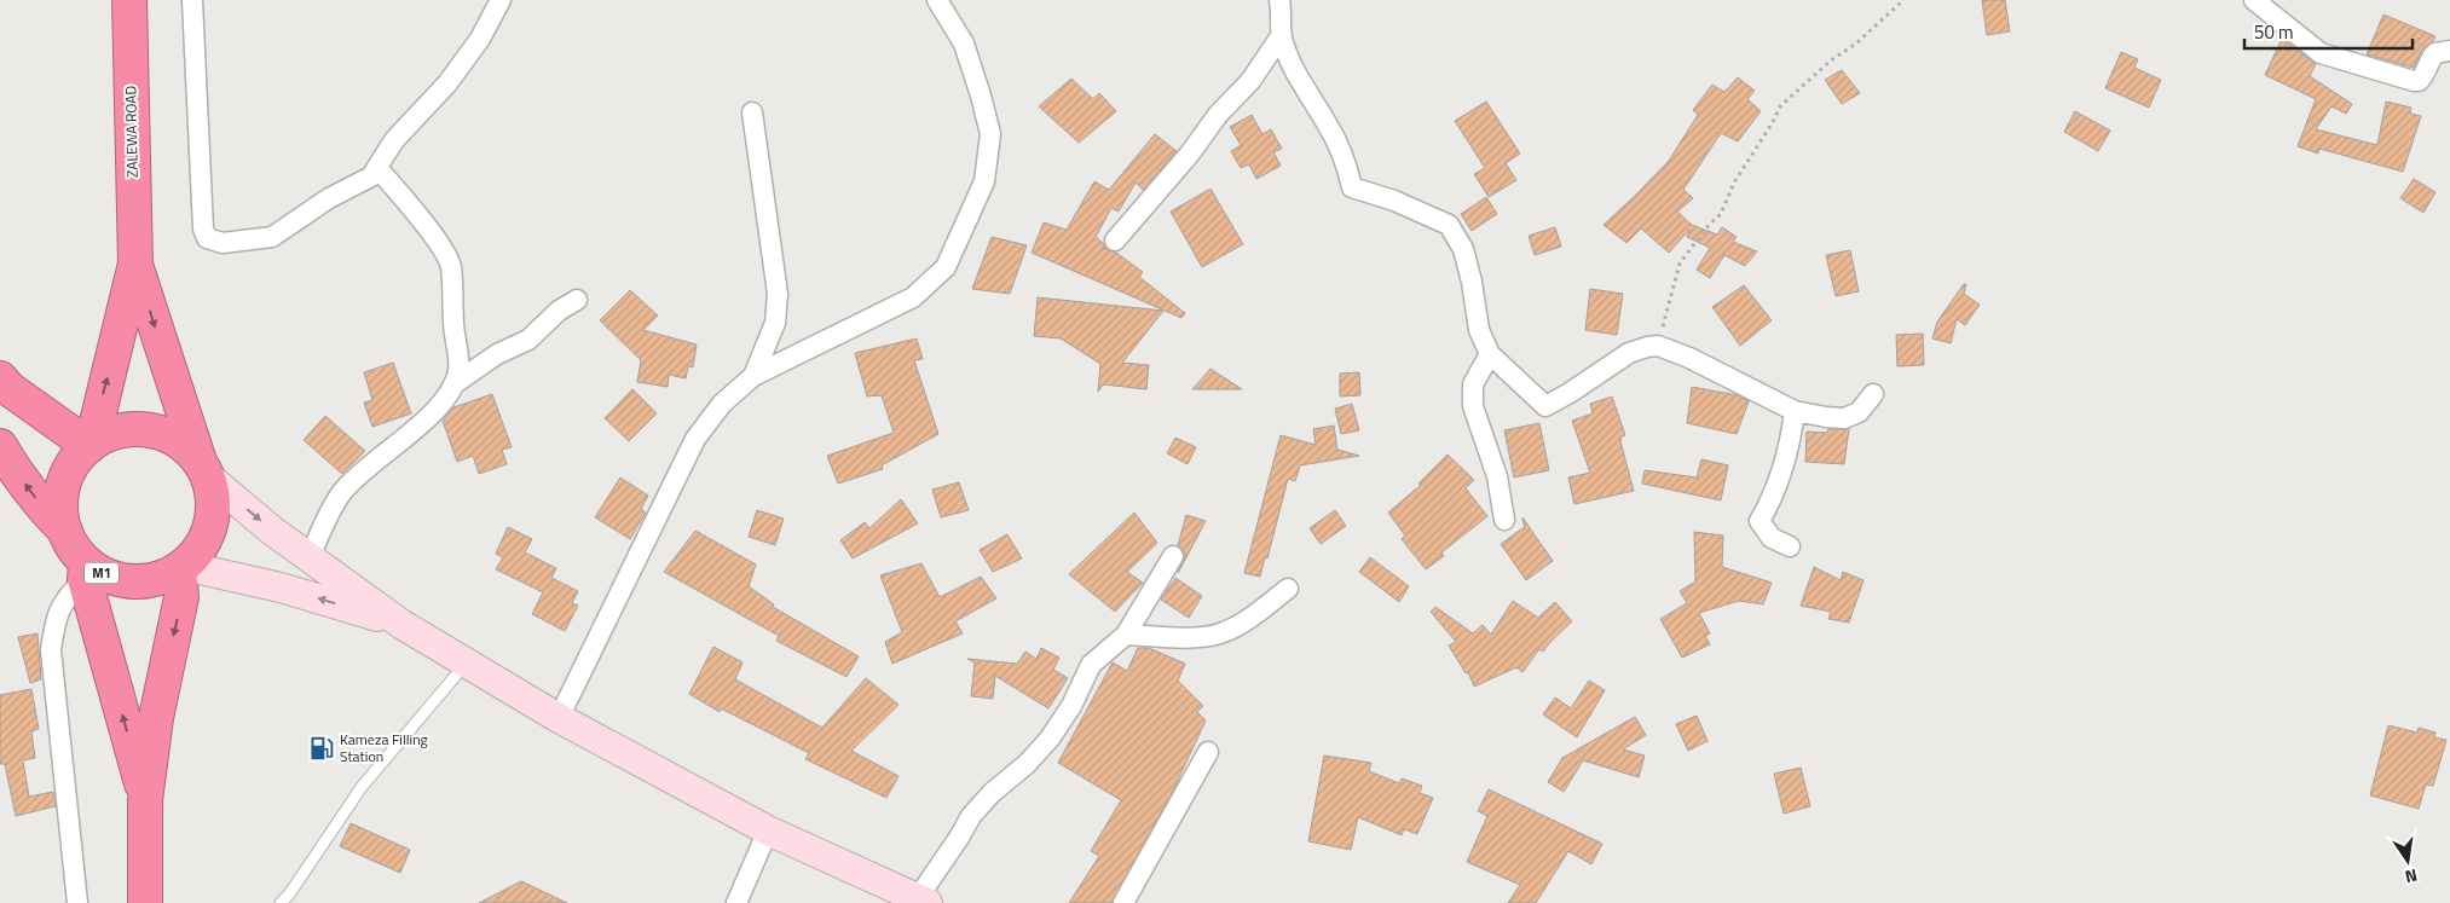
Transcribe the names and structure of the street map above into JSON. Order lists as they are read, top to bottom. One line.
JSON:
{"streets":{"highway":["ZALEWA ROAD","M1"]},"crossings":[["ZALEWA ROAD","M1"]],"places":{"fuel station":["Kameza Filling Station"]},"scale_bar":"50 m","north":"bottom"}
